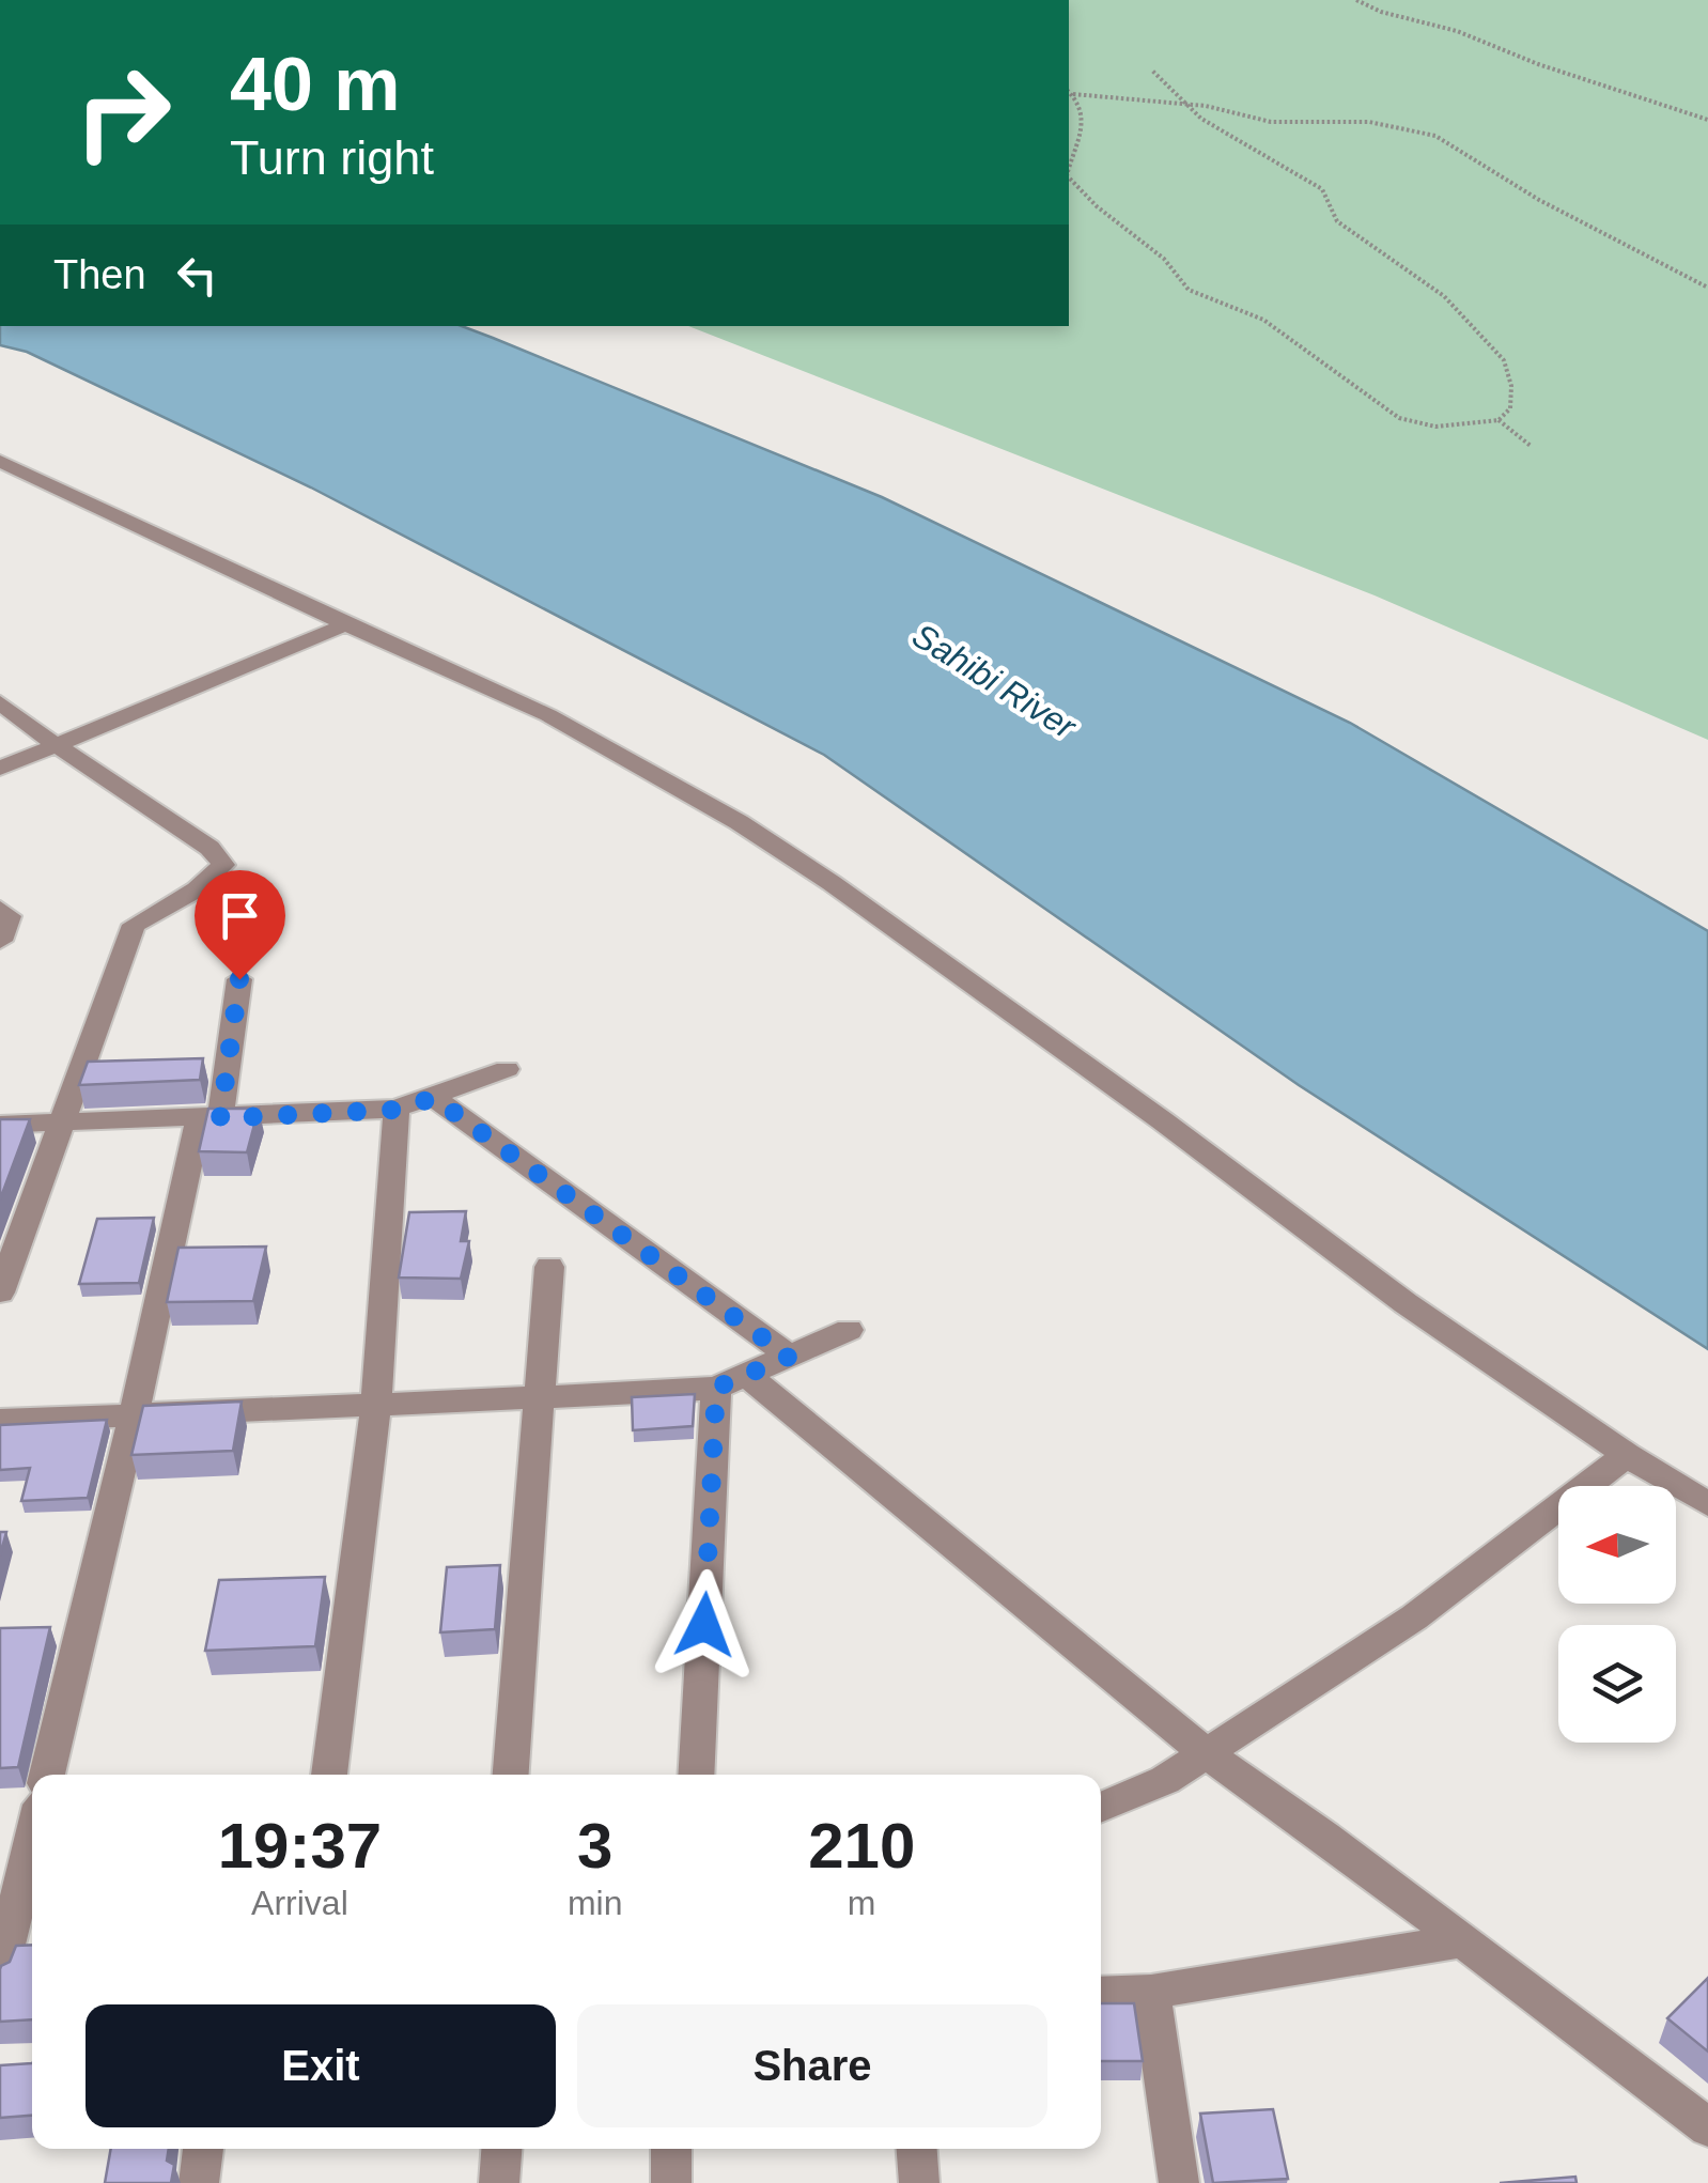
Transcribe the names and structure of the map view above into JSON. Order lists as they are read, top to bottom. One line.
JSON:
{"water":["Sahibi River"],"north":"left","page":{"turn":["40 m","Turn right"],"then":"Then","eta":["19:37","Arrival","3","min","210","m"],"buttons":["Exit","Share"]}}
